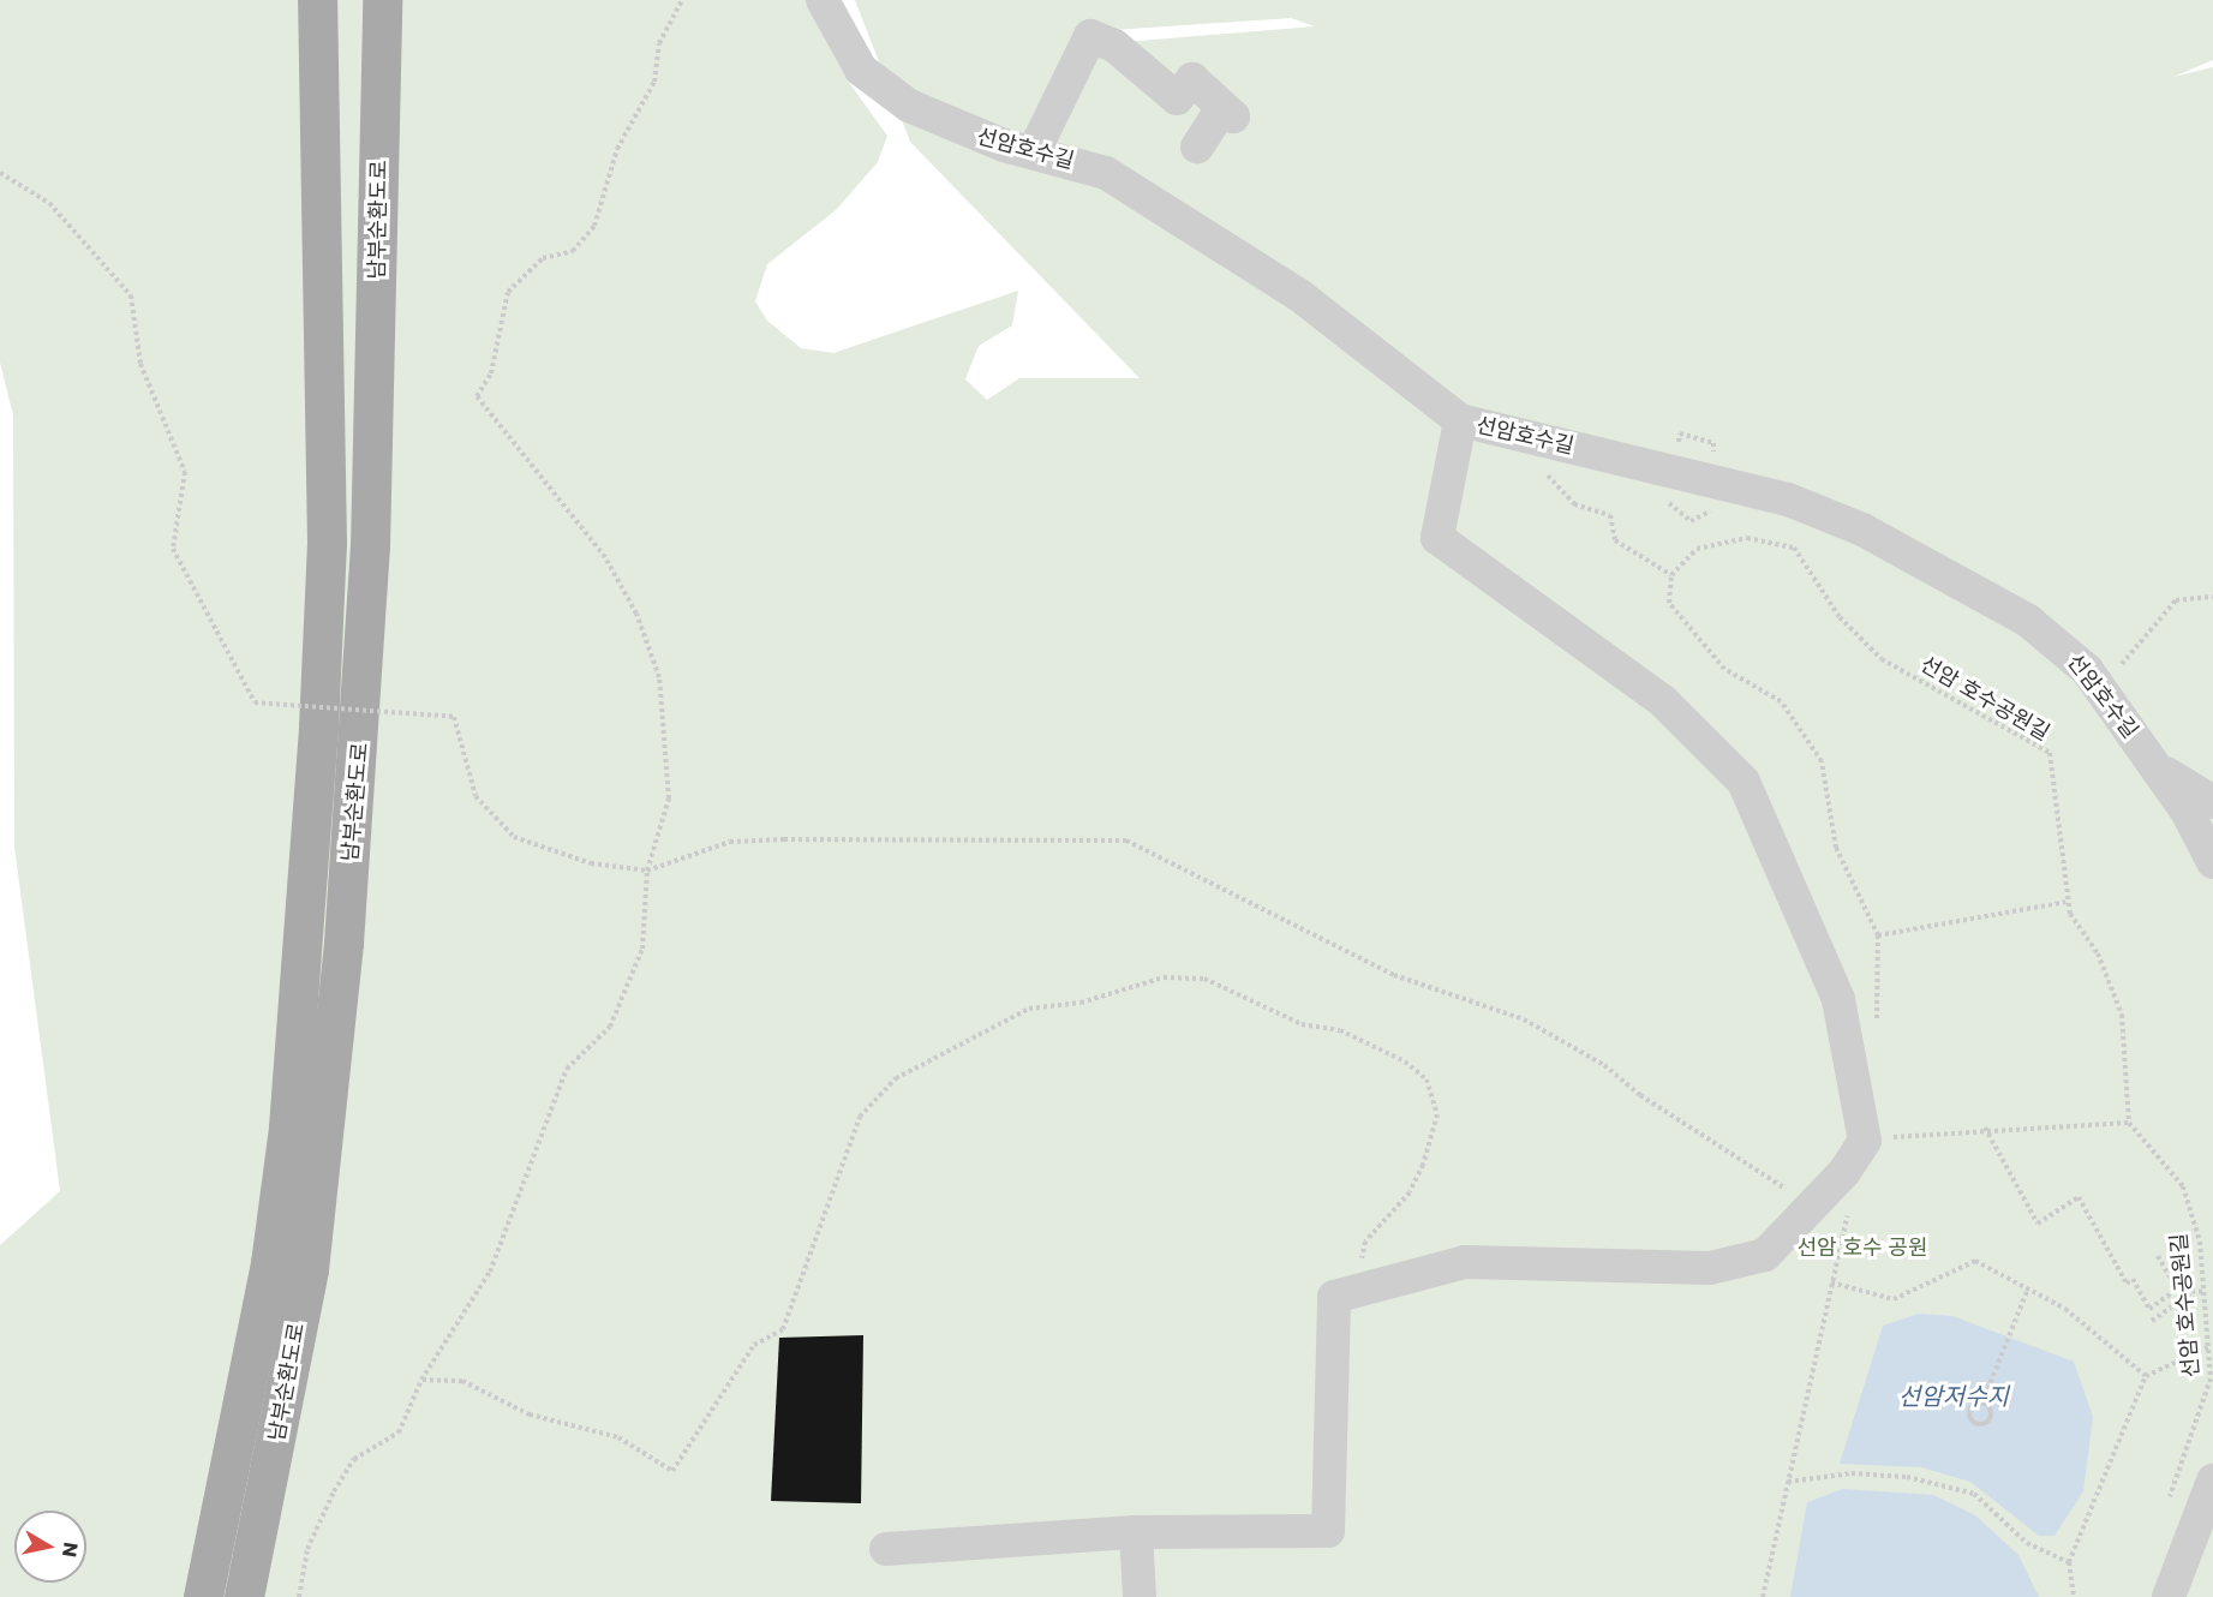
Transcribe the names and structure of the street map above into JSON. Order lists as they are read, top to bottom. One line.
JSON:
{"streets":{"main road":["남부순환도로"],"street":["선암호수길"],"path":["선암 호수공원길"]},"water":["선암저수지"],"parks":["선암 호수 공원"],"north":"right"}
